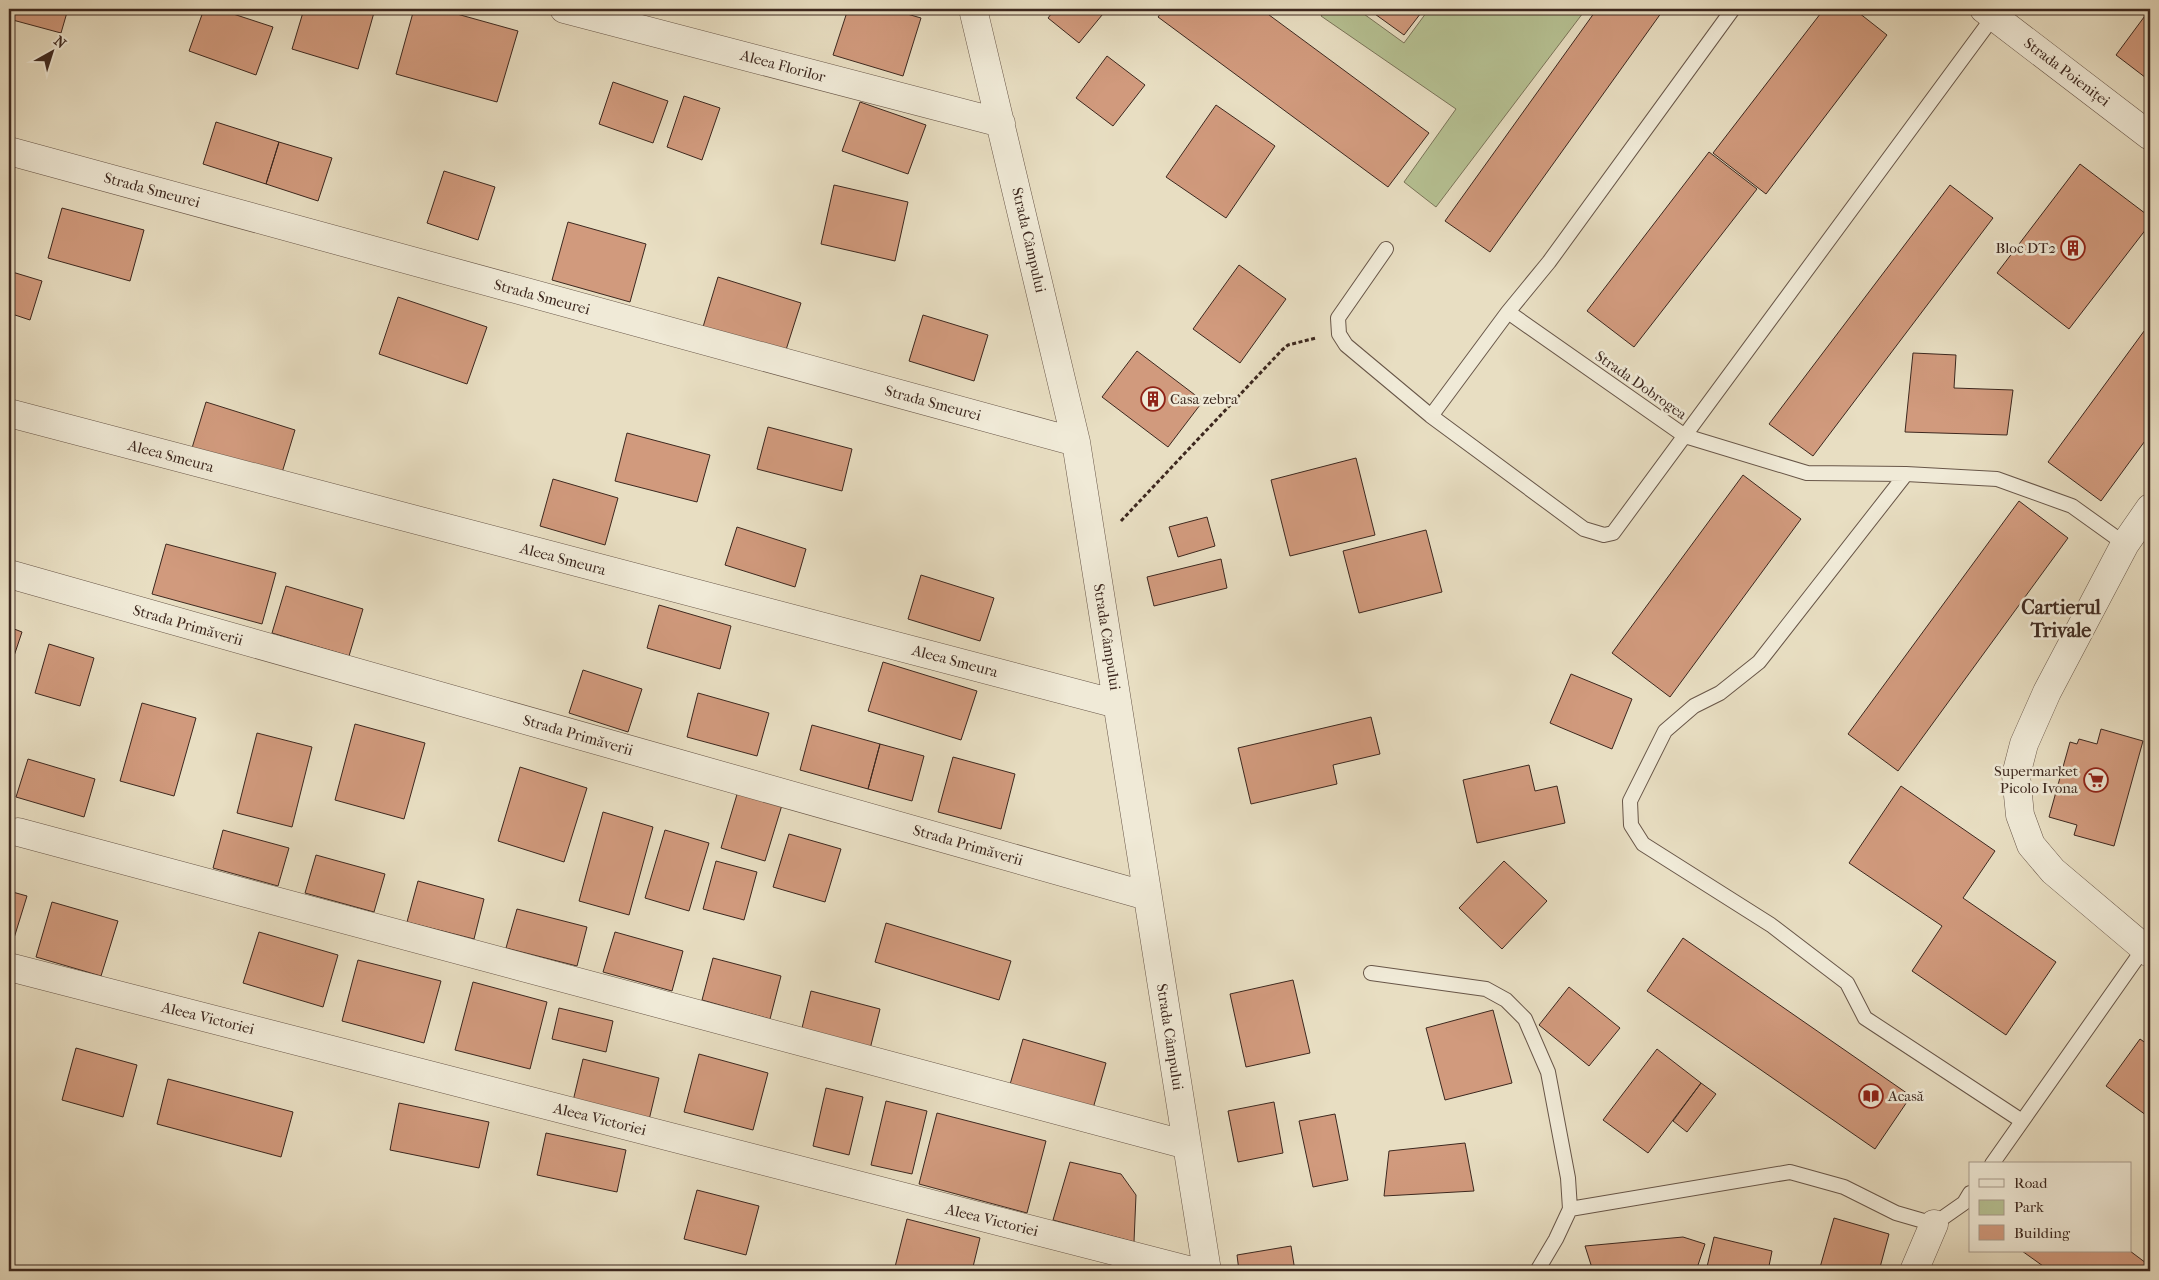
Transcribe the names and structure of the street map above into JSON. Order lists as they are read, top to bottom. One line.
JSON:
{"streets":{"street":["Aleea Florilor","Strada Poieniței","Strada Smeurei","Strada Câmpului","Aleea Smeura","Strada Primăverii","Aleea Victoriei"],"lane":["Strada Dobrogea"]},"crossings":[["Aleea Florilor","Strada Câmpului"],["Strada Smeurei","Strada Câmpului"],["Strada Câmpului","Aleea Smeura"],["Strada Câmpului","Strada Primăverii"]],"districts":["Cartierul Trivale"],"places":{"building":["Bloc DT2","Casa zebra"],"supermarket":["Supermarket Picolo Ivona"],"library":["Acasă"]},"legend":["Road","Park","Building"],"north":"top right"}
